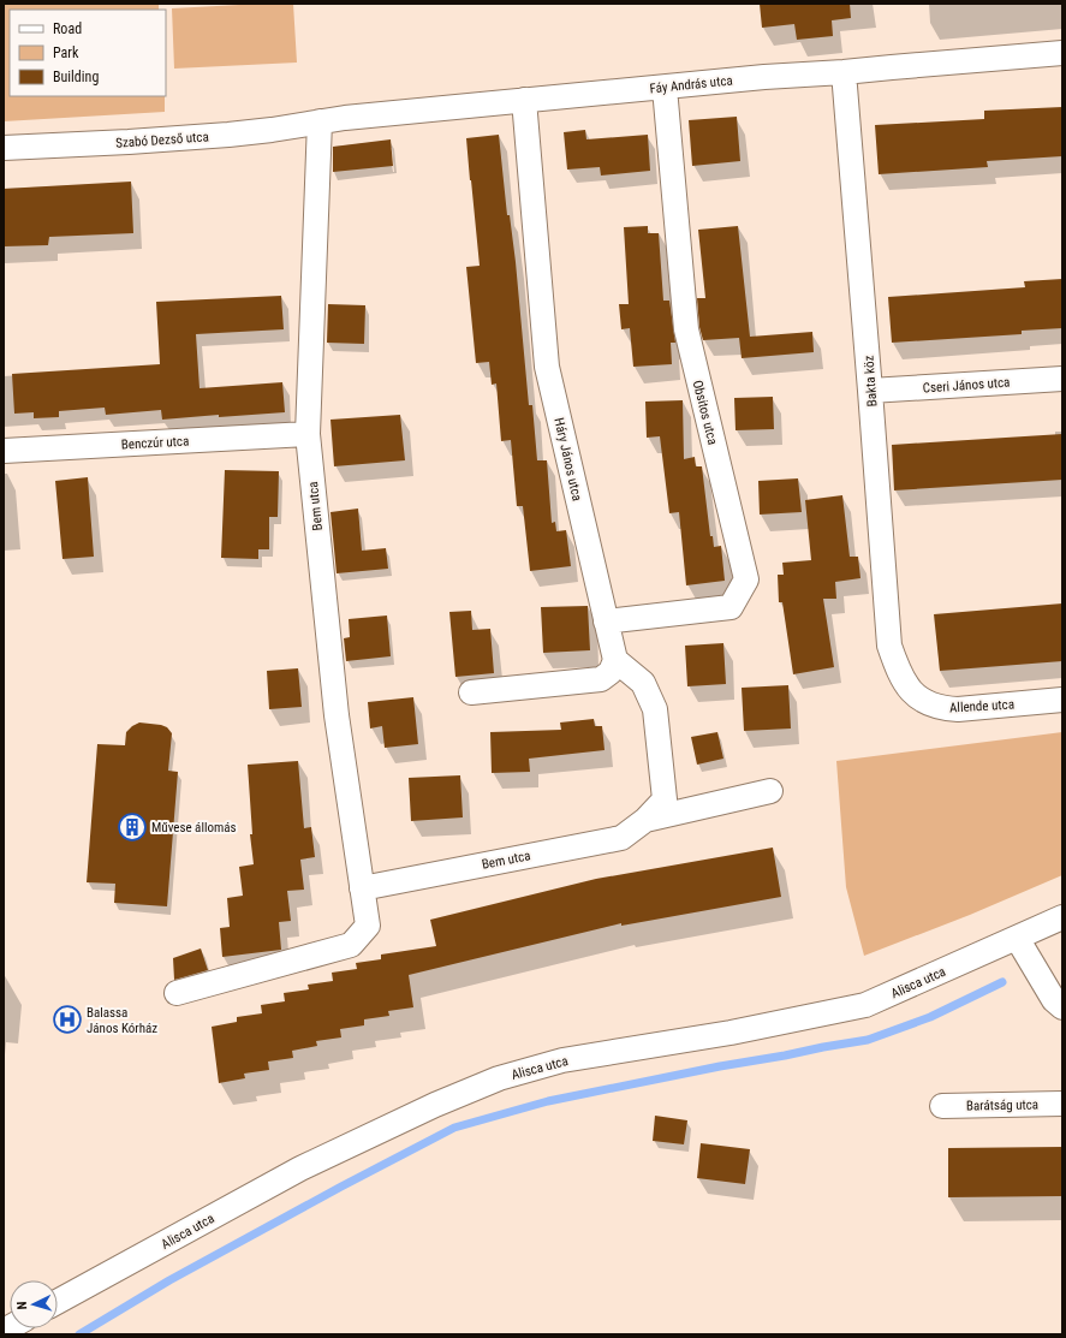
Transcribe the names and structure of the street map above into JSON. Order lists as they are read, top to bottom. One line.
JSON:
{"streets":{"street":["Fáy András utca","Szabó Dezső utca","Bakta köz","Cseri János utca","Obsitos utca","Benczúr utca","Háry János utca","Bem utca","Allende utca","Alisca utca","Barátság utca"]},"crossings":[["Fáy András utca","Szabó Dezső utca"],["Fáy András utca","Bakta köz"],["Fáy András utca","Obsitos utca"],["Fáy András utca","Háry János utca"],["Fáy András utca","Bem utca"],["Szabó Dezső utca","Bem utca"],["Bakta köz","Cseri János utca"],["Bakta köz","Allende utca"],["Obsitos utca","Háry János utca"],["Benczúr utca","Bem utca"],["Háry János utca","Bem utca"]],"places":{"building":["Művese állomás"],"hospital":["Balassa János Kórház"]},"legend":["Road","Park","Building"],"north":"left"}
